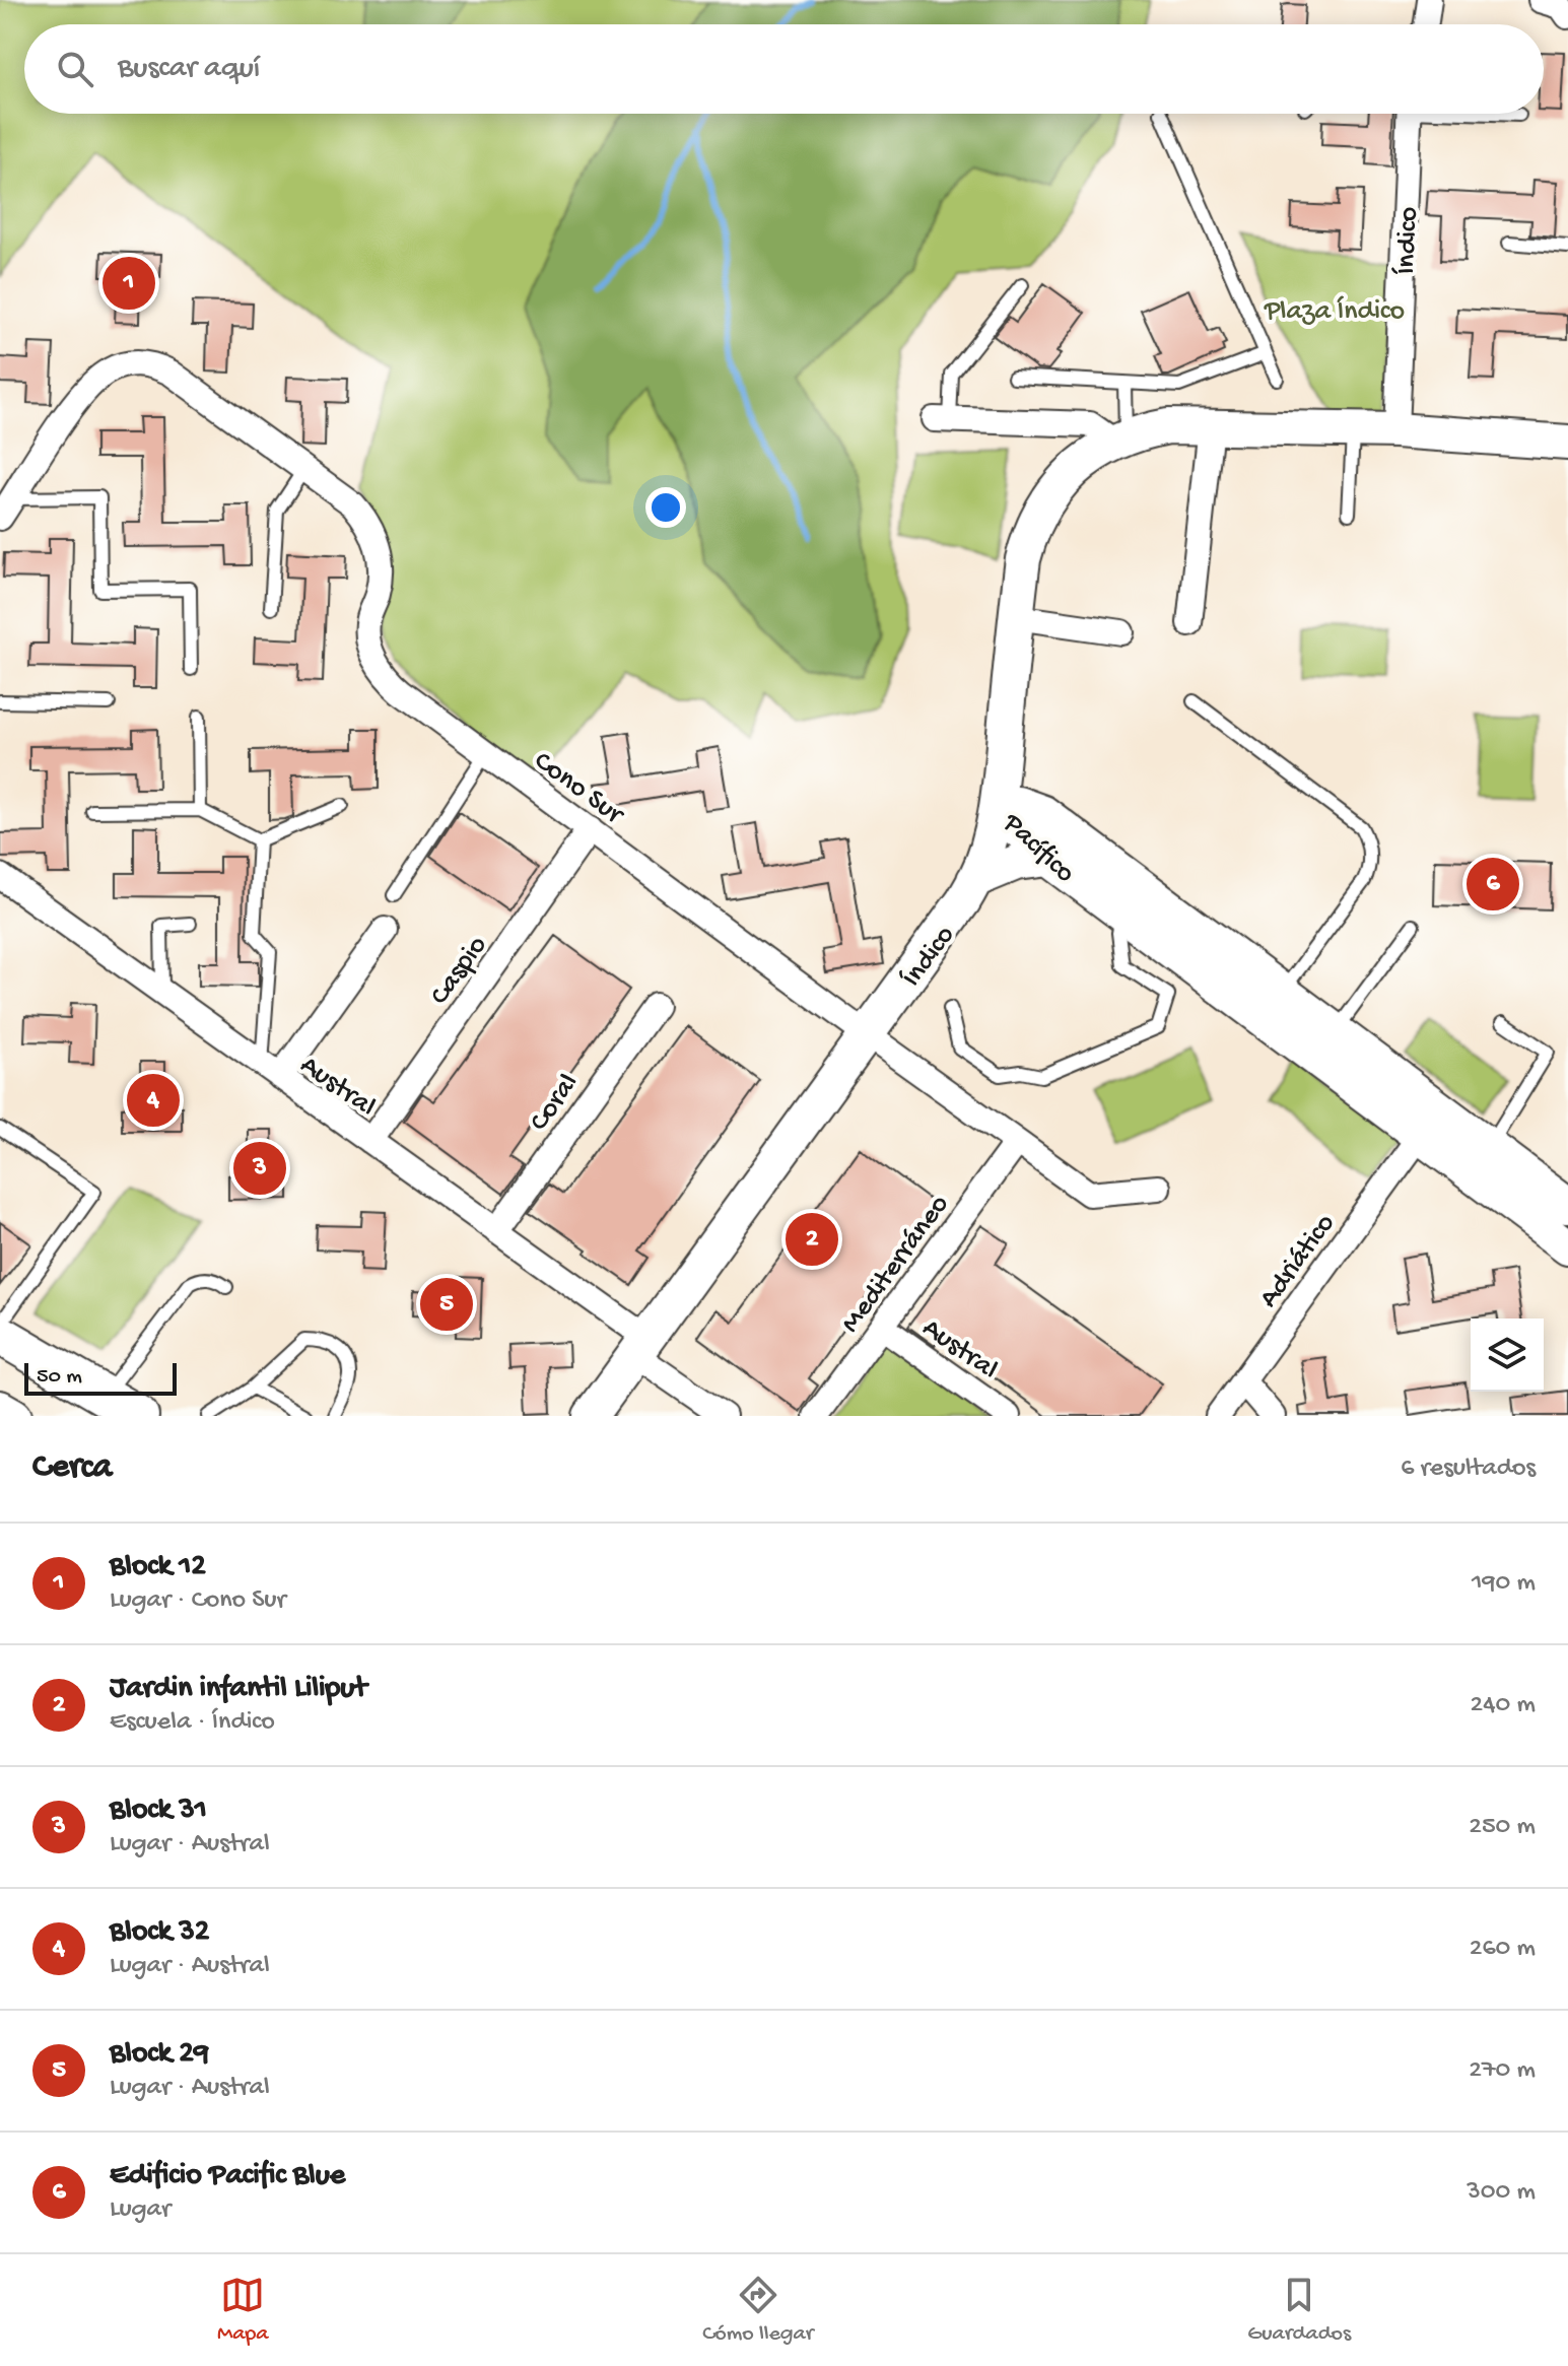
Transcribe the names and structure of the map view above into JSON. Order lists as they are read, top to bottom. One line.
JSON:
{"streets":{"street":["Índico","Cono Sur","Pacífico","Caspio","Austral","Coral","Adriático","Mediterráneo"]},"crossings":[["Índico","Cono Sur"],["Índico","Pacífico"],["Índico","Austral"],["Cono Sur","Caspio"],["Cono Sur","Mediterráneo"],["Pacífico","Adriático"],["Caspio","Austral"],["Austral","Coral"],["Austral","Mediterráneo"]],"parks":["Plaza Índico"],"scale_bar":"50 m","page":{"search":"Buscar aquí","pins":["1","6","4","3","2","5"],"scale":"50 m","heading":["Cerca","6 resultados"],"list":[{"mark":"1","name":"Block 12","note":"Lugar · Cono Sur","value":"190 m"},{"mark":"2","name":"Jardin infantil Liliput","note":"Escuela · Índico","value":"240 m"},{"mark":"3","name":"Block 31","note":"Lugar · Austral","value":"250 m"},{"mark":"4","name":"Block 32","note":"Lugar · Austral","value":"260 m"},{"mark":"5","name":"Block 29","note":"Lugar · Austral","value":"270 m"},{"mark":"6","name":"Edificio Pacific Blue","note":"Lugar","value":"300 m"}],"nav":["Mapa","Cómo llegar","Guardados"]}}
